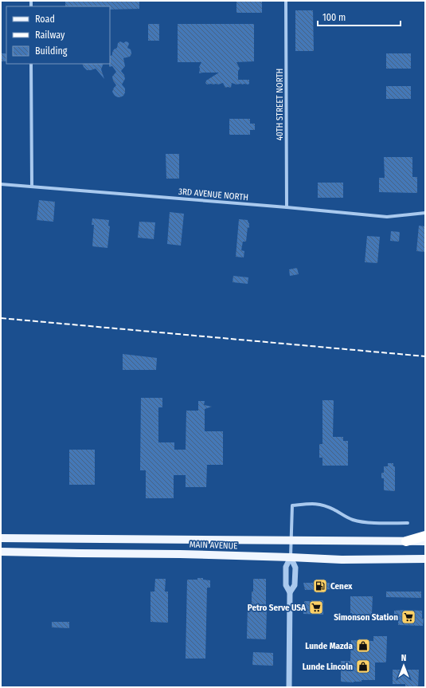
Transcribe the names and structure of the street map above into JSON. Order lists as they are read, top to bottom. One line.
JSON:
{"streets":{"main road":["MAIN AVENUE"],"street":["40TH STREET NORTH","3RD AVENUE NORTH"]},"crossings":[["40TH STREET NORTH","3RD AVENUE NORTH"]],"places":{"fuel station":["Cenex"],"supermarket":["Petro Serve USA","Simonson Station"],"shop":["Lunde Mazda","Lunde Lincoln"]},"legend":["Road","Railway","Building"],"scale_bar":"100 m","north":"top"}
